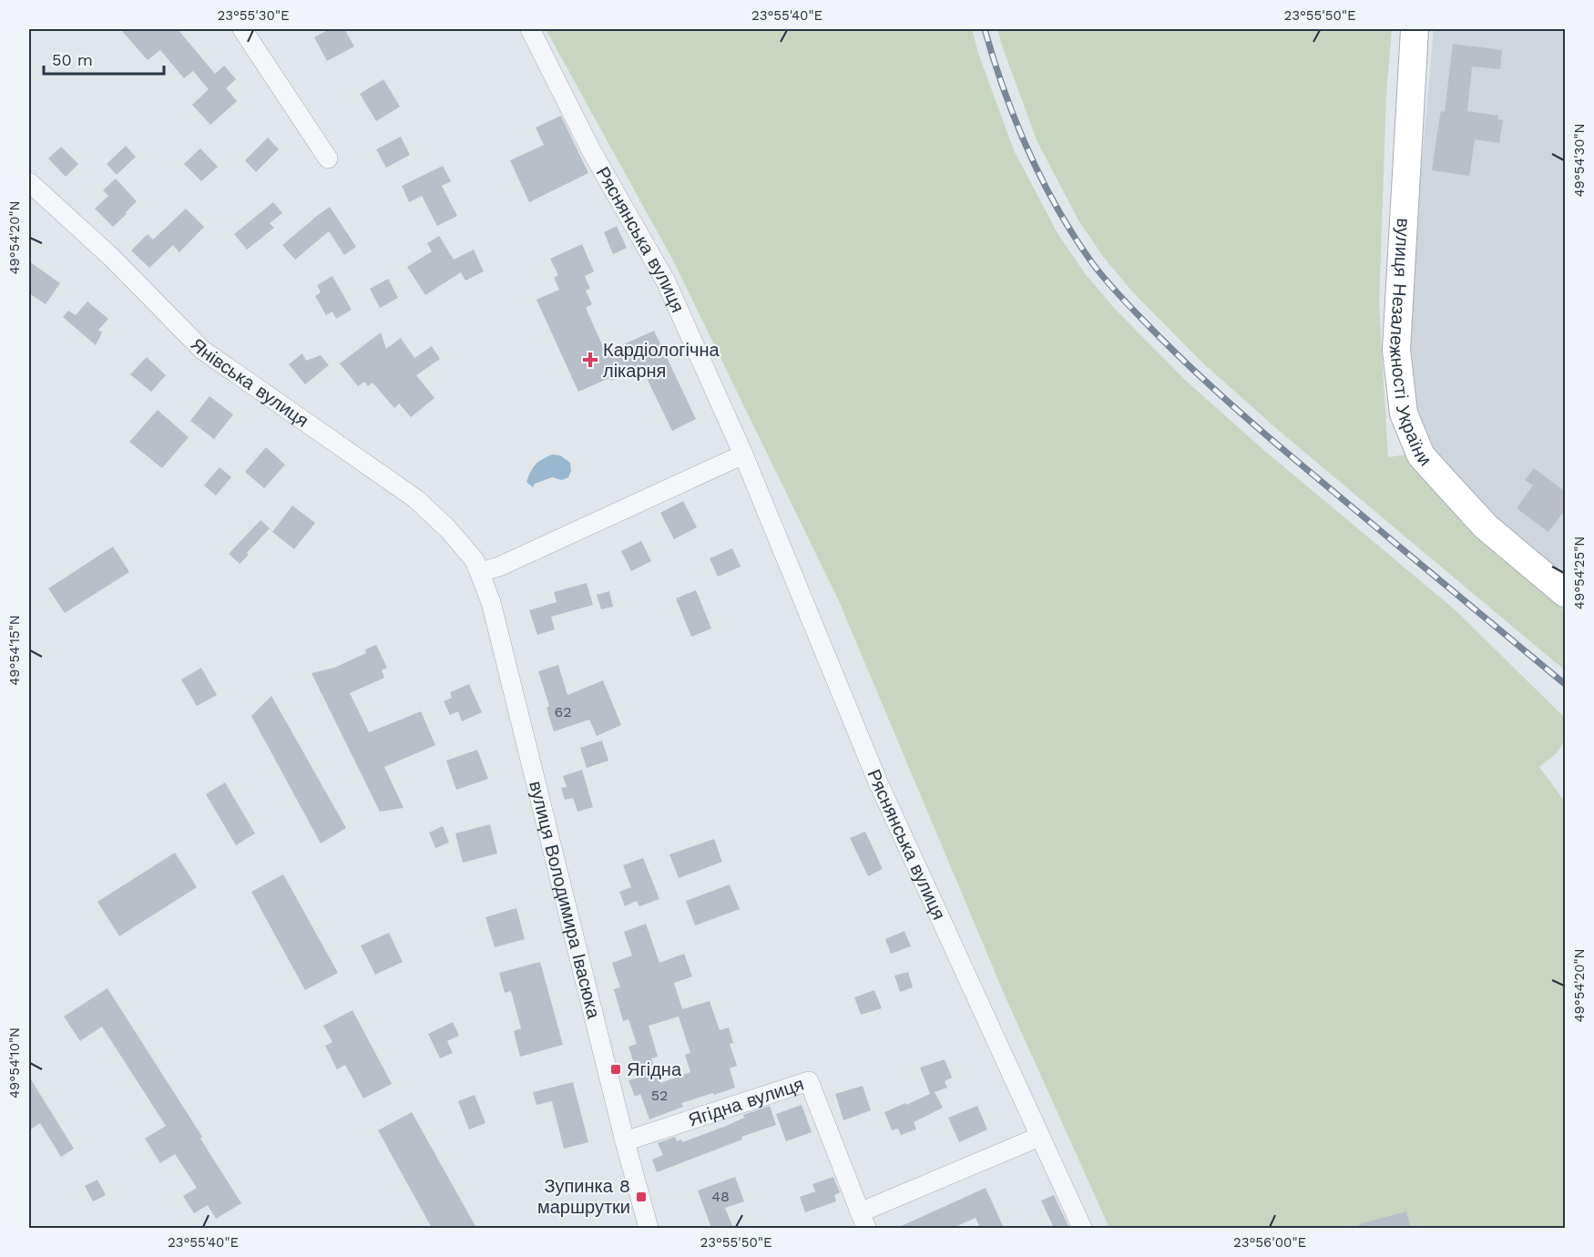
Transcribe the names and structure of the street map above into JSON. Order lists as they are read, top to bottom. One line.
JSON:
{"streets":{"main road":["вулиця Незалежності України"],"street":["Ряснянська вулиця","Янівська вулиця","вулиця Володимира Івасюка","Ягідна вулиця"]},"crossings":[["Янівська вулиця","вулиця Володимира Івасюка"],["вулиця Володимира Івасюка","Ягідна вулиця"]],"places":{"health":["Кардіологічна лікарня"],"transit":["Ягідна","Зупинка 8 маршрутки"]},"house_numbers":["62","52","48"],"scale_bar":"50 m","coordinates":["23°55'30\"E","23°55'40\"E","23°55'50\"E","49°54'30\"N","49°54'20\"N","49°54'25\"N","49°54'15\"N","49°54'10\"N","23°56'00\"E"]}
